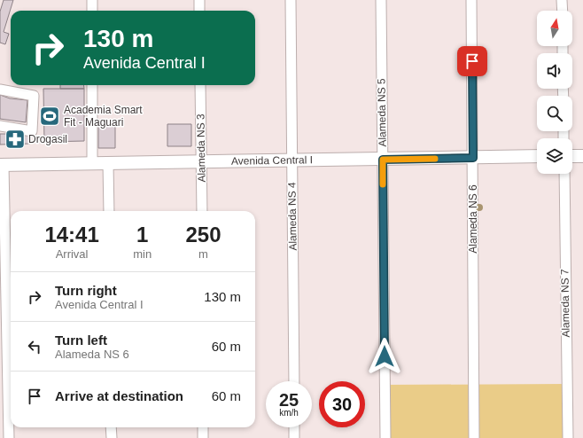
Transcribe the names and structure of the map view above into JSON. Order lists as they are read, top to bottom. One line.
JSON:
{"streets":{"main road":["Avenida Central I"],"street":["Alameda NS 5","Alameda NS 3","Alameda NS 4","Alameda NS 6","Alameda NS 7"]},"crossings":[["Alameda NS 5","Avenida Central I"],["Alameda NS 3","Avenida Central I"],["Avenida Central I","Alameda NS 4"],["Avenida Central I","Alameda NS 6"]],"places":{"sports":["Academia Smart Fit - Maguari"],"pharmacy":["Drogasil"]},"north":"top","page":{"turn":["130 m","Avenida Central I"],"eta":["14:41","Arrival","1","min","250","m"],"list":[{"name":"Turn right","note":"Avenida Central I","value":"130 m"},{"name":"Turn left","note":"Alameda NS 6","value":"60 m"},{"name":"Arrive at destination","value":"60 m"}],"speed":"25 km/h","limit":"30"}}
